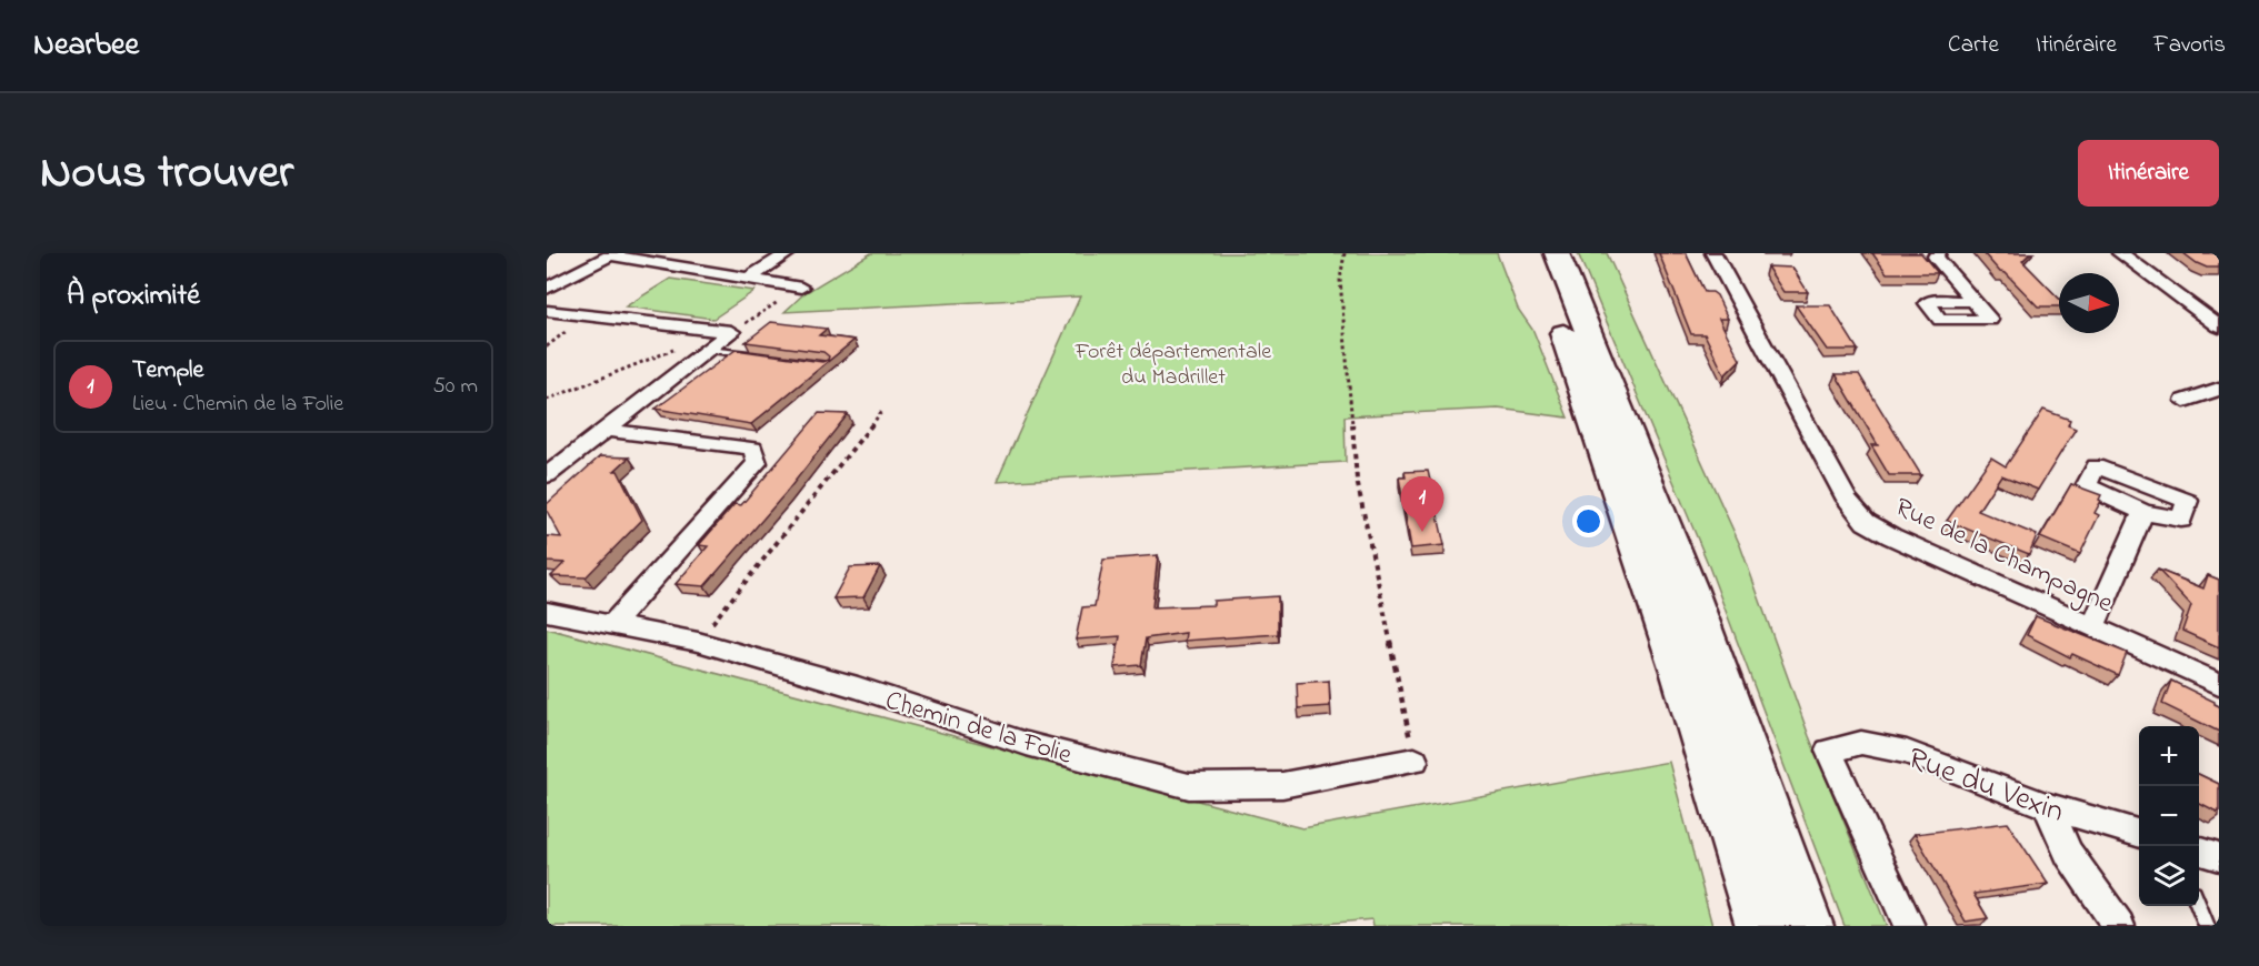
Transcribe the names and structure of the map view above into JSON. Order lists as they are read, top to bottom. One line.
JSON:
{"streets":{"street":["Rue de la Champagne","Chemin de la Folie","Rue du Vexin"]},"parks":["Forêt départementale du Madrillet"],"north":"right","page":{"header":"Nearbee","nav":["Carte","Itinéraire","Favoris"],"title":"Nous trouver","buttons":"Itinéraire","heading":"À proximité","list":[{"mark":"1","name":"Temple","note":"Lieu · Chemin de la Folie","value":"50 m"}],"pins":"1","map_buttons":["+","−"]}}
